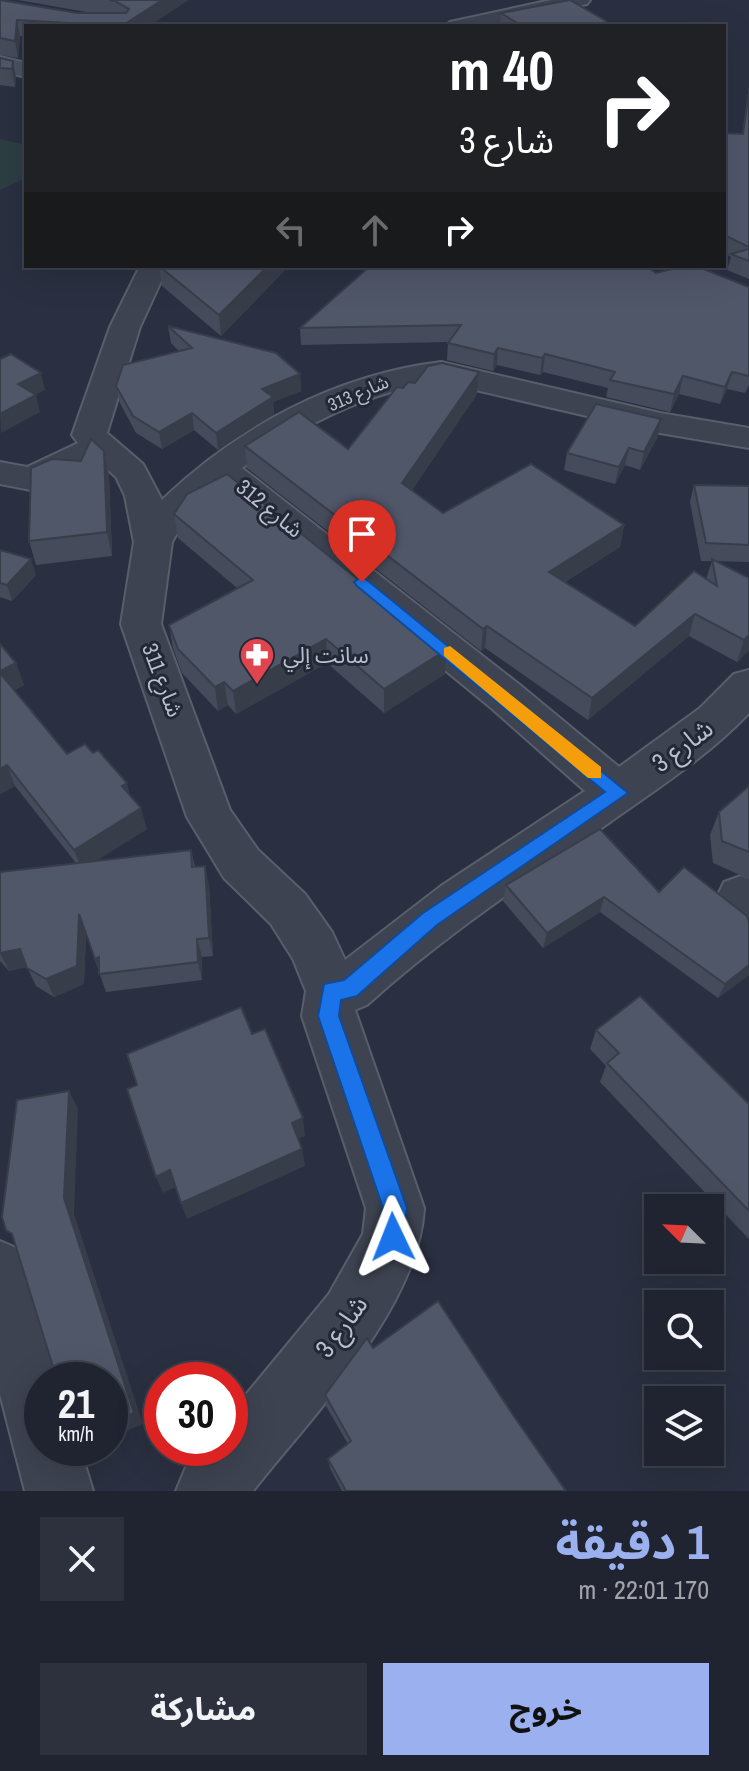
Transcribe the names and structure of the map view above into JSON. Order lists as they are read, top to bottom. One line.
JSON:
{"streets":{"street":["شارع 313","شارع 312","شارع 311","شارع 3"]},"crossings":[["شارع 313","شارع 312"],["شارع 313","شارع 311"],["شارع 312","شارع 3"],["شارع 311","شارع 3"]],"places":{"pharmacy":["سانت إلي"]},"north":"top left","page":{"turn":["40 m","شارع 3"],"speed":"21 km/h","limit":"30","heading":["1 دقيقة","170 m · 22:01"],"buttons":["خروج","مشاركة"]}}
